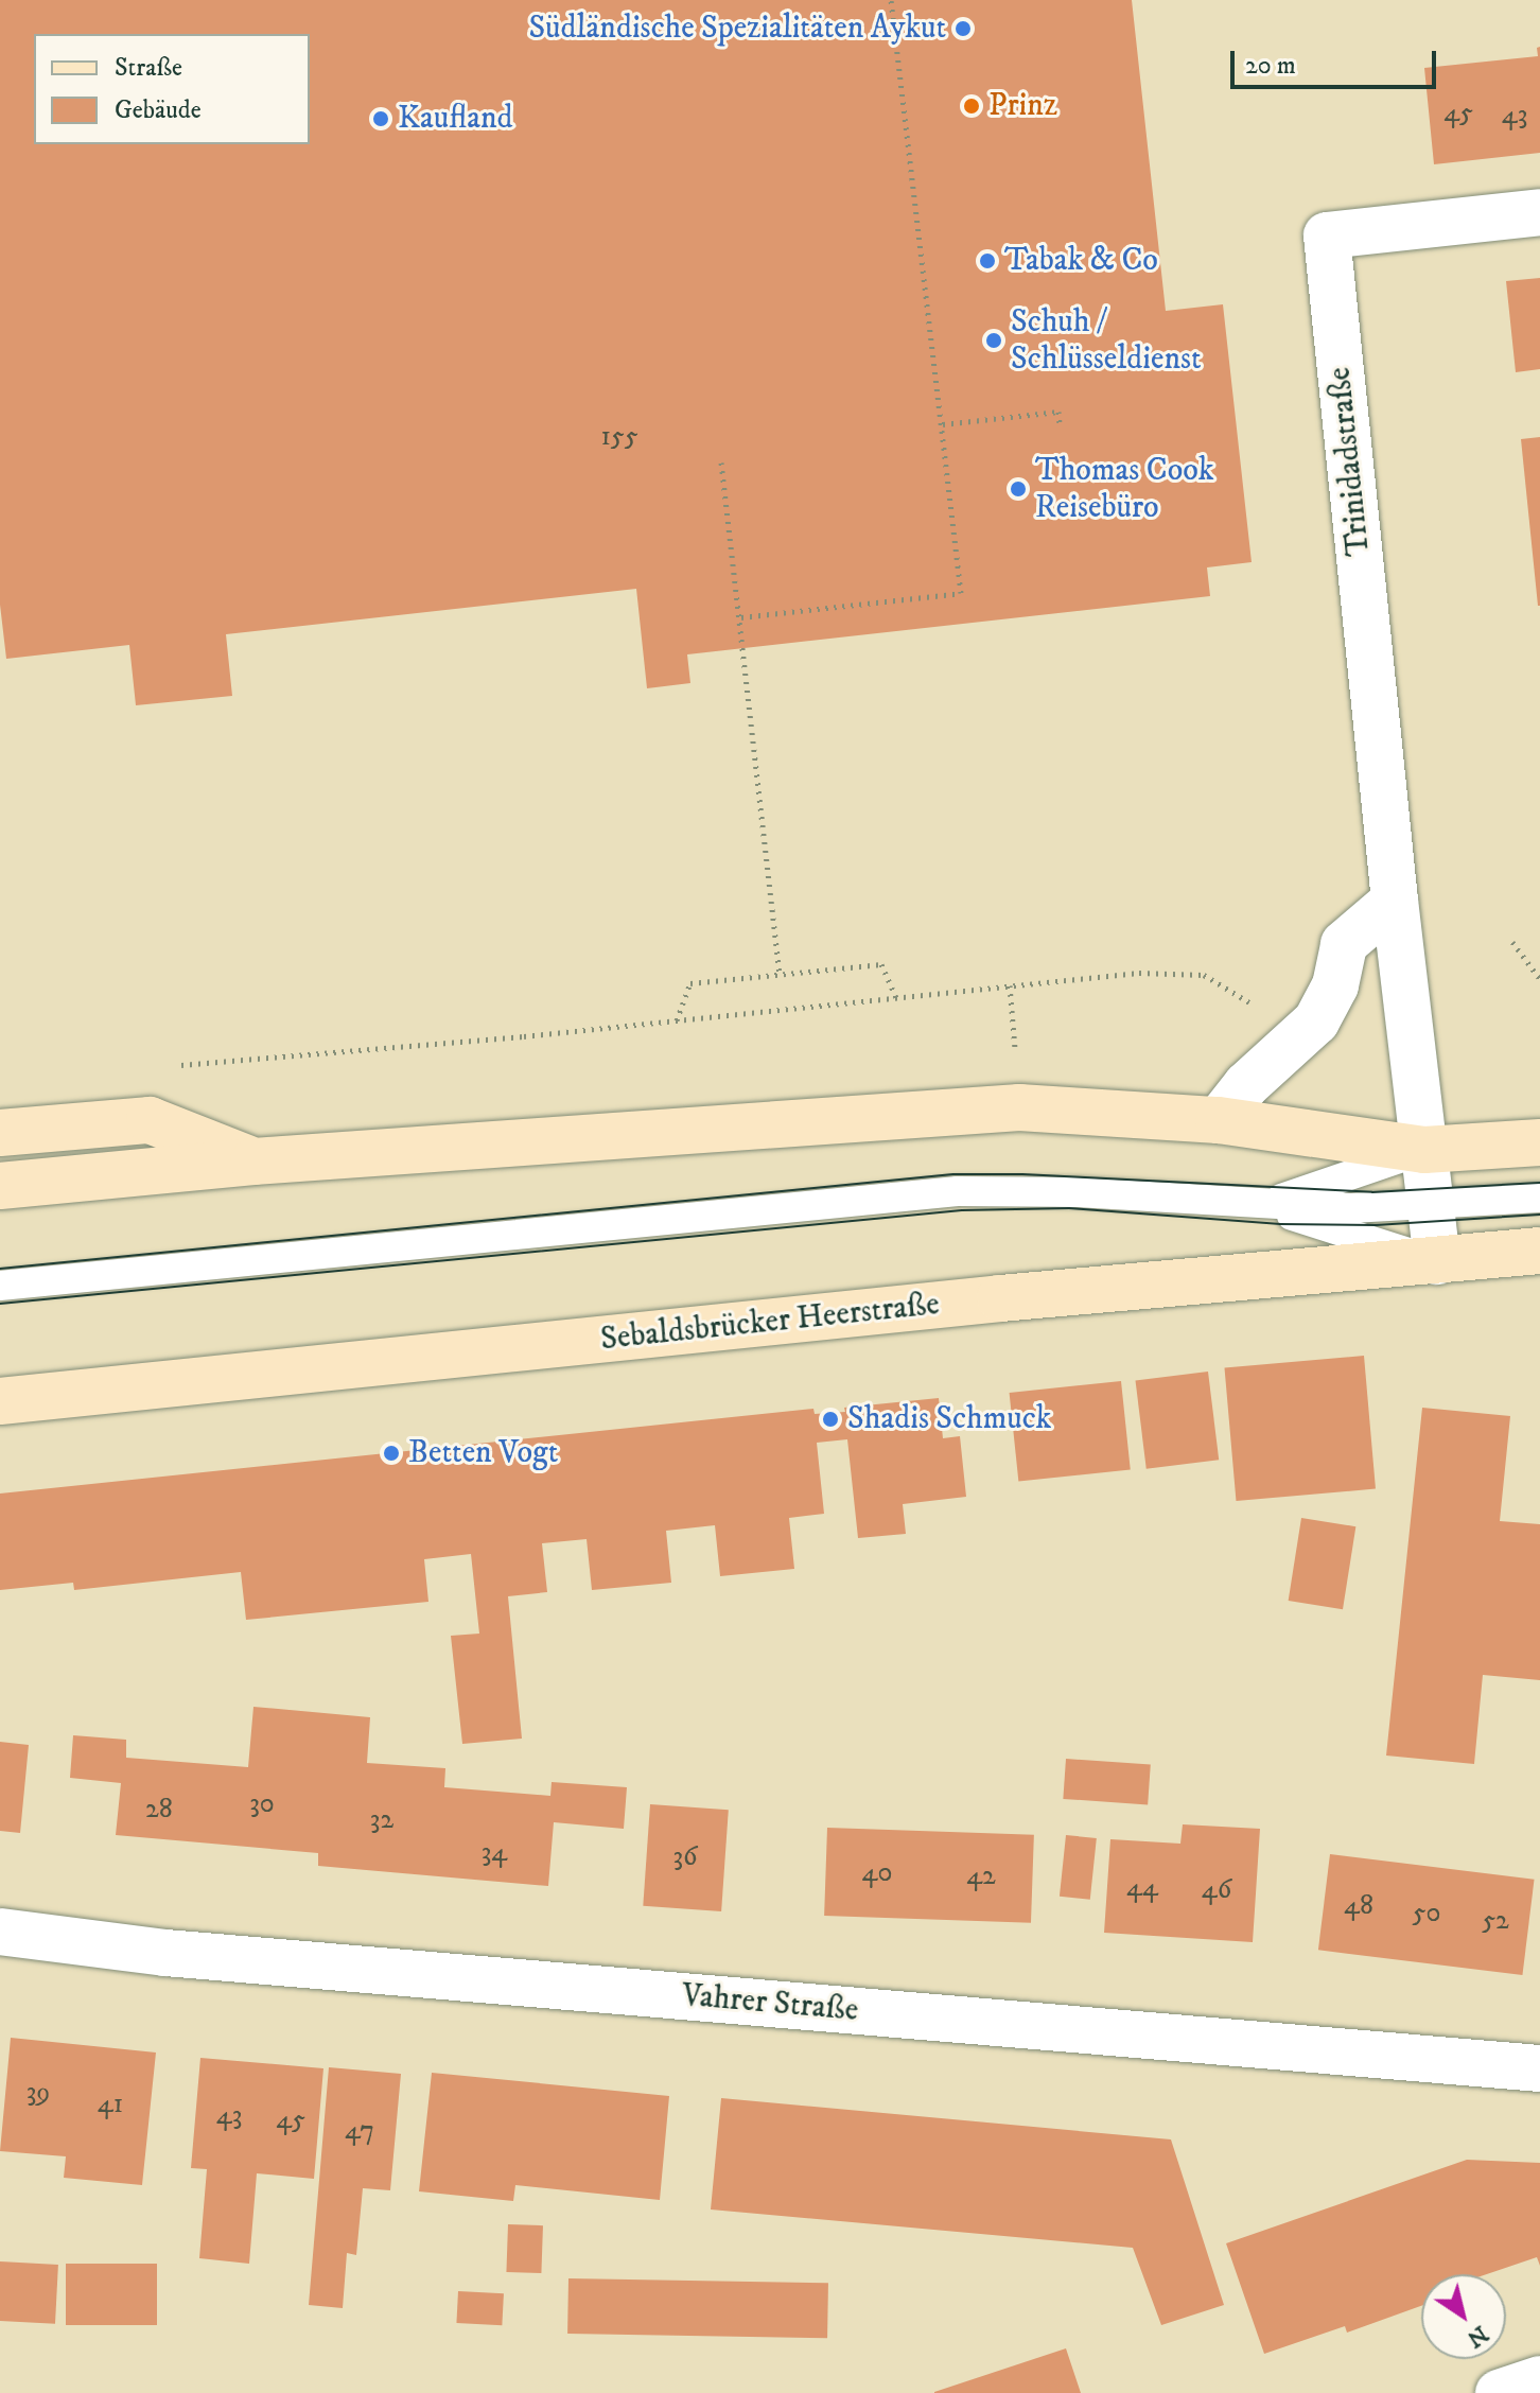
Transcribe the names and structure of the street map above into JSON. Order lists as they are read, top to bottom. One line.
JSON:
{"streets":{"main road":["Sebaldsbrücker Heerstraße"],"street":["Trinidadstraße","Vahrer Straße"]},"crossings":[["Trinidadstraße","Sebaldsbrücker Heerstraße"]],"places":["Südländische Spezialitäten Aykut","Prinz","Kaufland","Tabak & Co","Schuh / Schlüsseldienst","Thomas Cook Reisebüro","Shadis Schmuck","Betten Vogt"],"house_numbers":["45","43","155","30","28","32","34","36","40","42","44","46","48","50","52","39","41","43","45","47"],"legend":["Straße","Gebäude"],"scale_bar":"20 m","north":"bottom right"}
